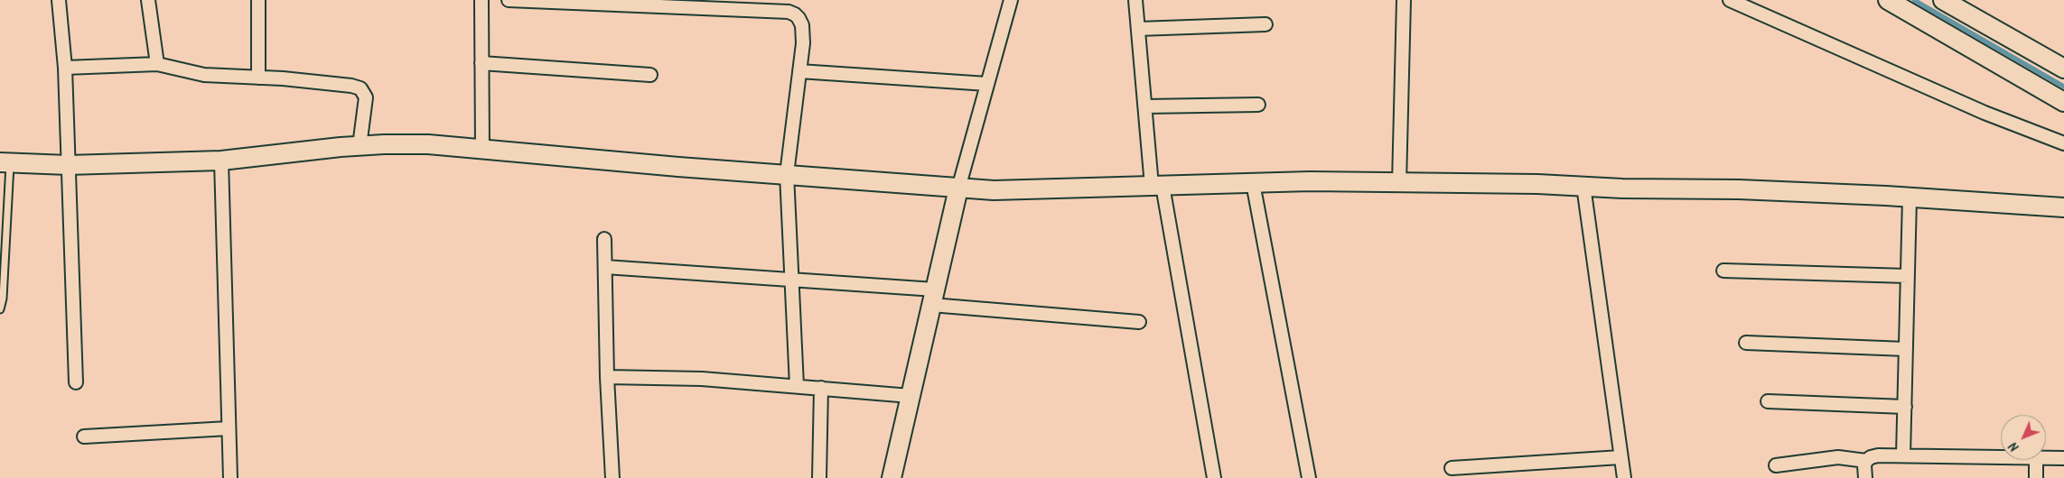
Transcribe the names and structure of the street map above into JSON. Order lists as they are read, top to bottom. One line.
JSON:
{"north":"bottom left"}
